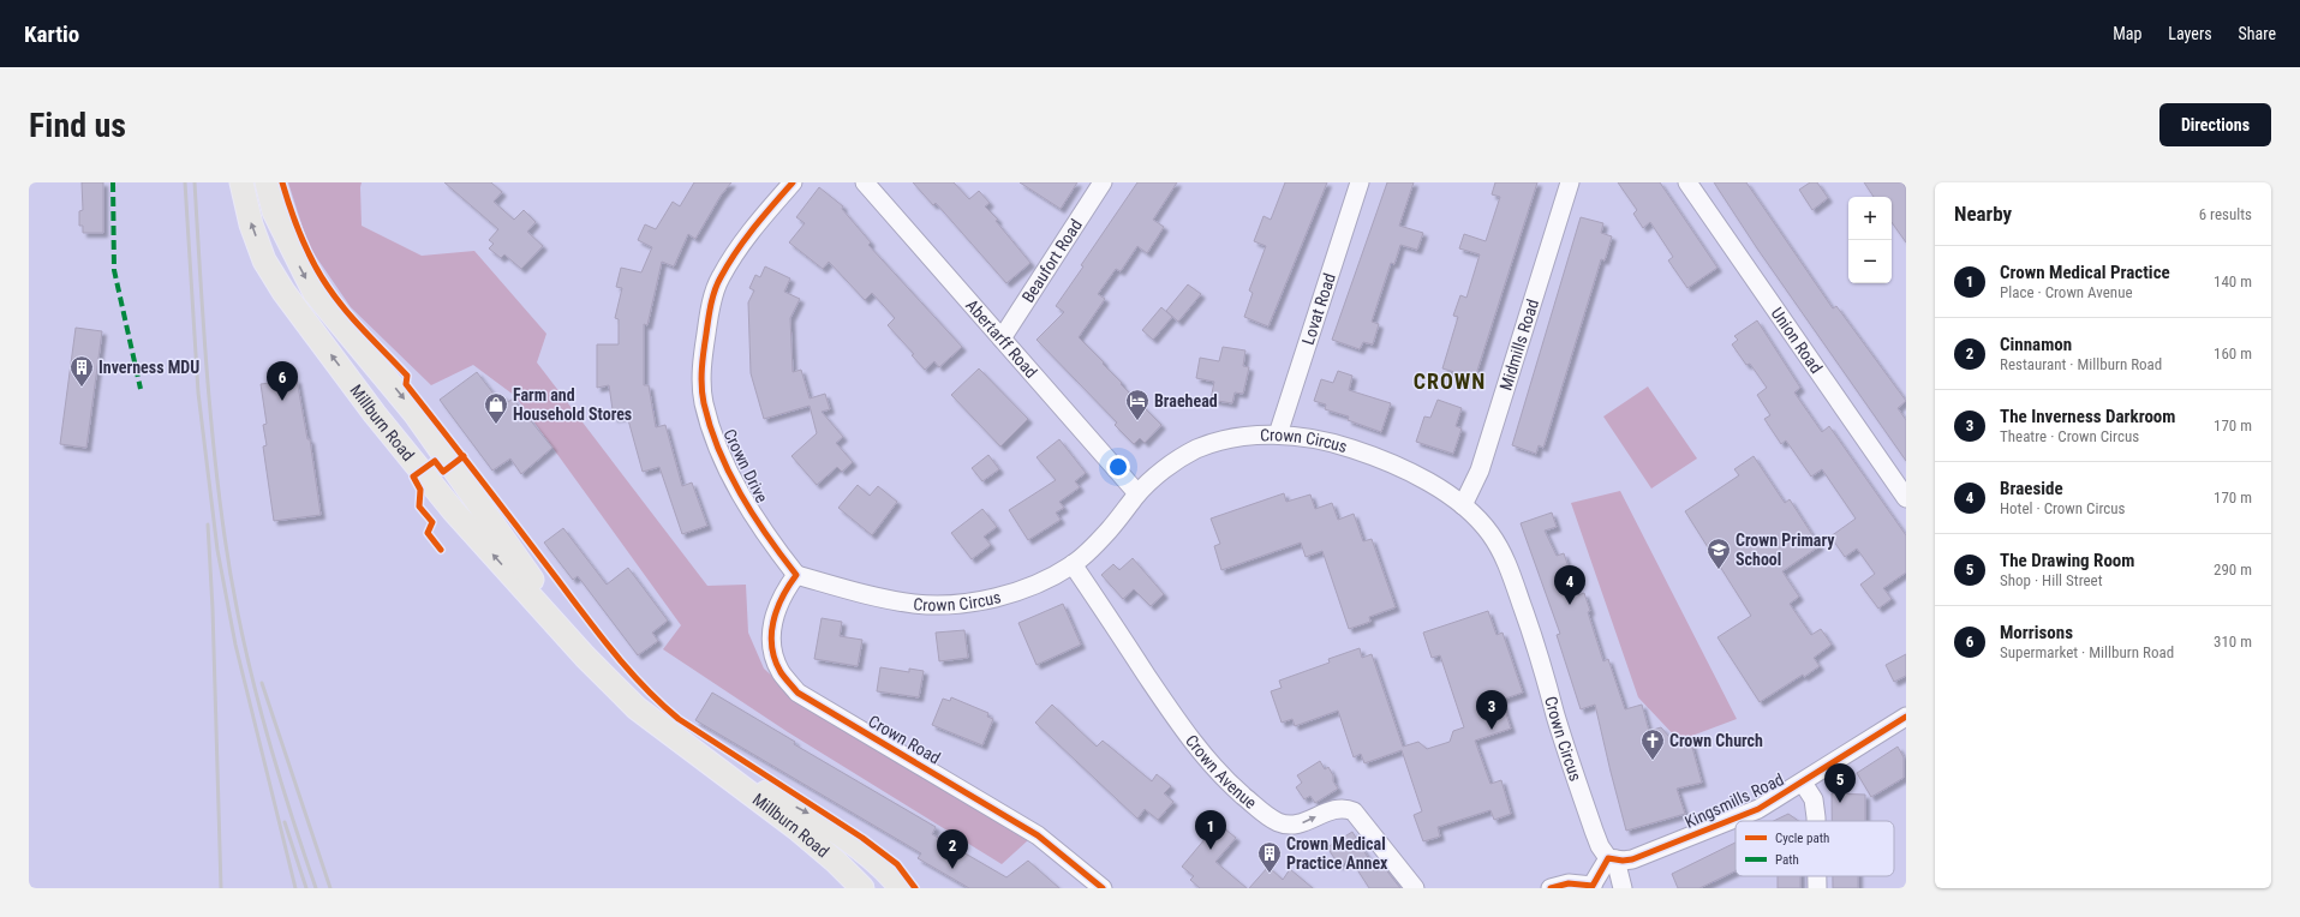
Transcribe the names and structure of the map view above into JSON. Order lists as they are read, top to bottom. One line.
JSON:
{"streets":{"main road":["Millburn Road"],"street":["Beaufort Road","Lovat Road","Abertarff Road","Union Road","Midmills Road","Crown Circus","Crown Drive","Crown Road","Crown Avenue","Kingsmills Road"]},"crossings":[["Beaufort Road","Abertarff Road"],["Lovat Road","Crown Circus"],["Abertarff Road","Crown Circus"],["Midmills Road","Crown Circus"],["Crown Circus","Crown Drive"],["Crown Circus","Crown Road"],["Crown Circus","Crown Avenue"],["Crown Circus","Kingsmills Road"],["Crown Drive","Crown Road"]],"one_way":["Crown Avenue"],"districts":["CROWN"],"places":{"building":["Inverness MDU","Crown Medical Practice Annex"],"hotel":["Braehead"],"shop":["Farm and Household Stores"],"school or university":["Crown Primary School"],"church":["Crown Church"]},"legend":["Cycle path","Path"],"page":{"header":"Kartio","nav":["Map","Layers","Share"],"buttons":"Directions","title":"Find us","heading":["Nearby","6 results"],"map_buttons":["+","−"],"list":[{"mark":"1","name":"Crown Medical Practice","note":"Place · Crown Avenue","value":"140 m"},{"mark":"2","name":"Cinnamon","note":"Restaurant · Millburn Road","value":"160 m"},{"mark":"3","name":"The Inverness Darkroom","note":"Theatre · Crown Circus","value":"170 m"},{"mark":"4","name":"Braeside","note":"Hotel · Crown Circus","value":"170 m"},{"mark":"5","name":"The Drawing Room","note":"Shop · Hill Street","value":"290 m"},{"mark":"6","name":"Morrisons","note":"Supermarket · Millburn Road","value":"310 m"}],"pins":["6","4","3","5","1","2"]}}
